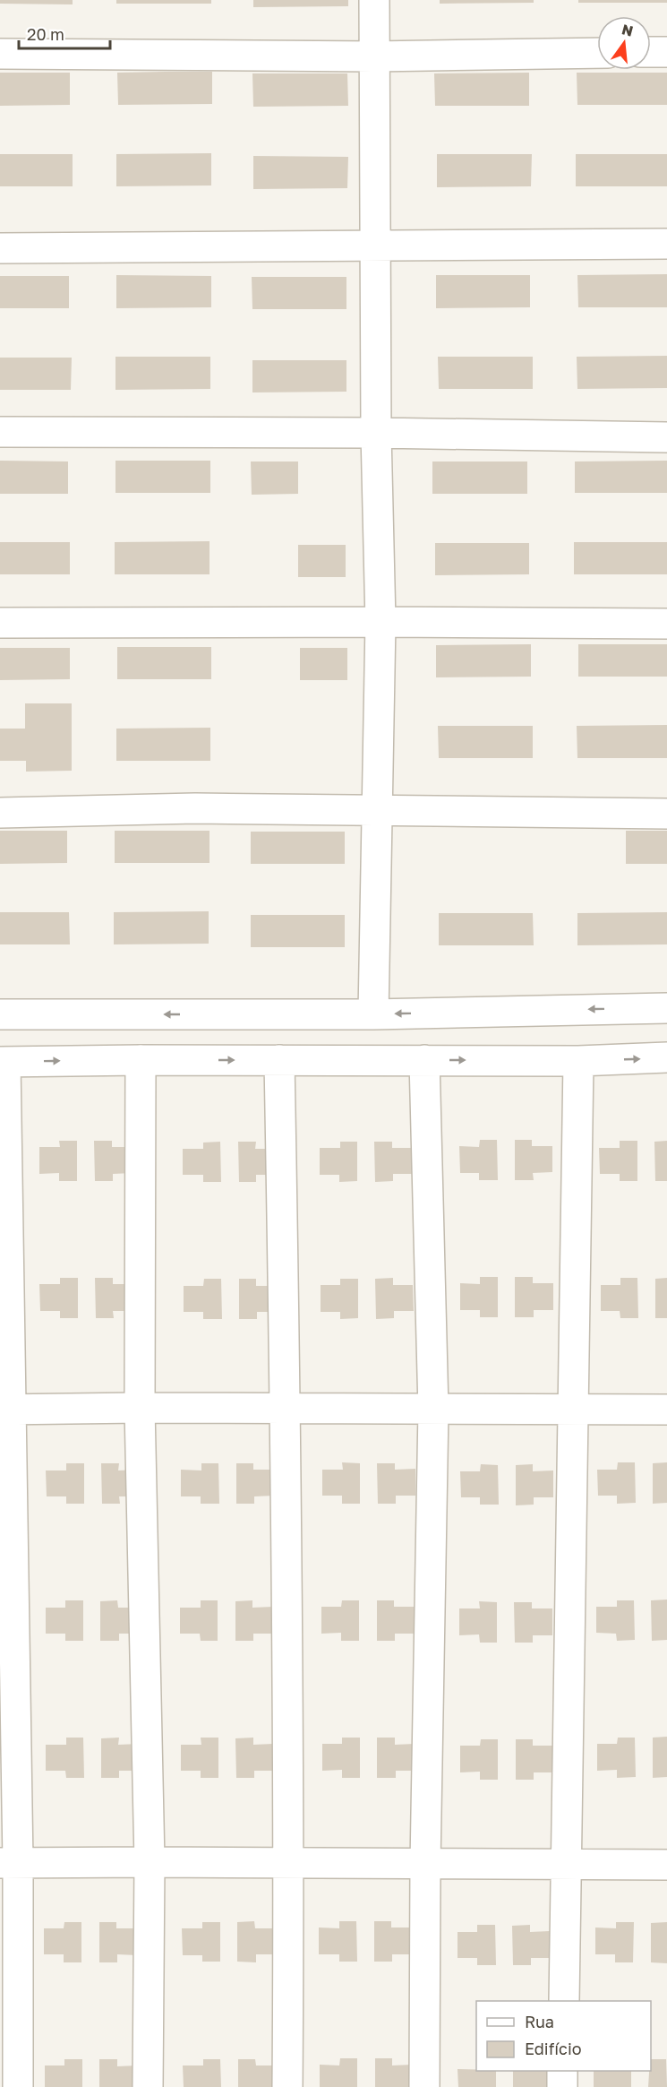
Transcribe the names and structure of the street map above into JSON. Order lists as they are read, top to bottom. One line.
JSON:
{"legend":["Rua","Edifício"],"scale_bar":"20 m","north":"top"}
